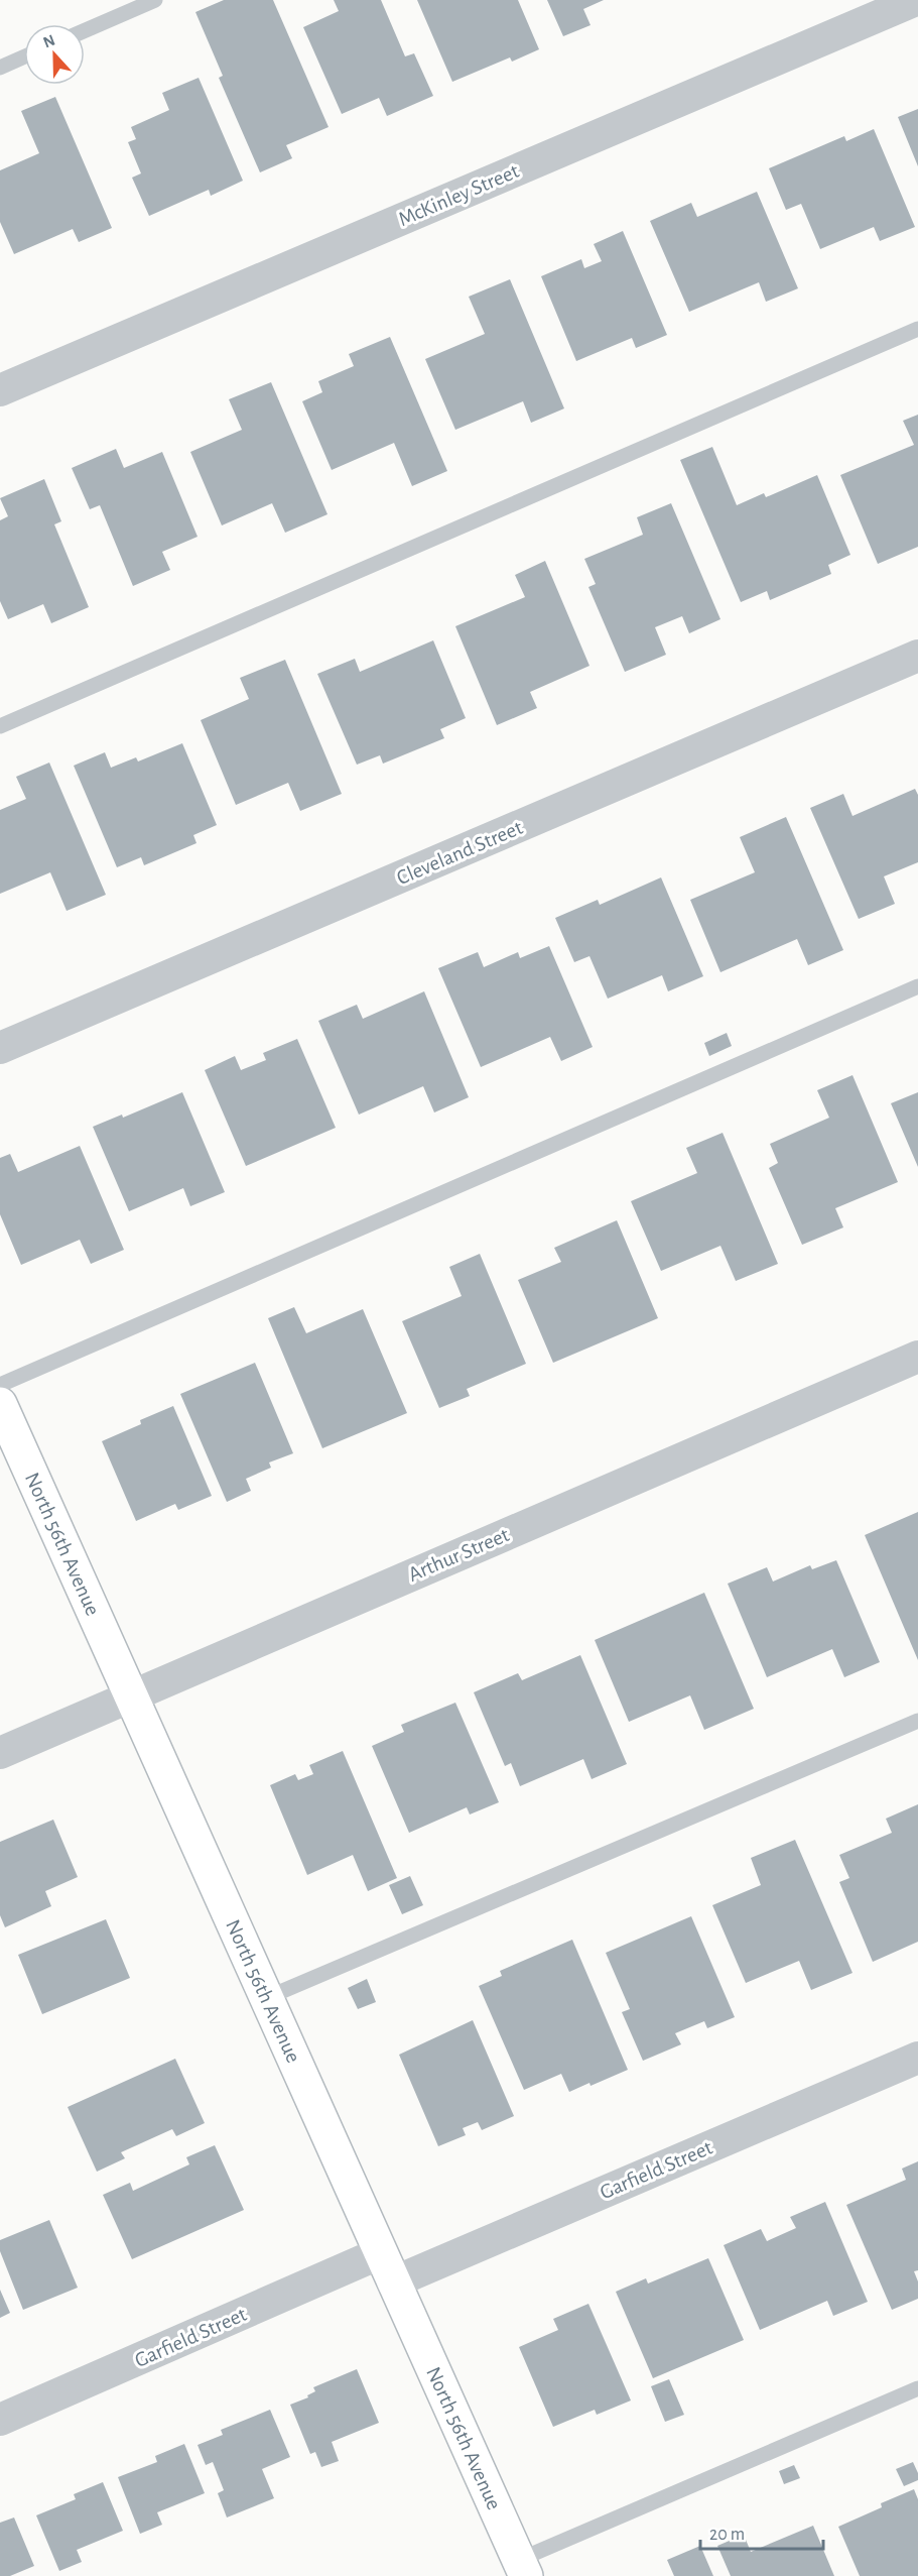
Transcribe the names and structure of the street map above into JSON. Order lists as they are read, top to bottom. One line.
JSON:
{"streets":{"street":["McKinley Street","Cleveland Street","North 56th Avenue","Arthur Street","Garfield Street"]},"crossings":[["North 56th Avenue","Arthur Street"],["North 56th Avenue","Garfield Street"]],"scale_bar":"20 m","north":"top"}
